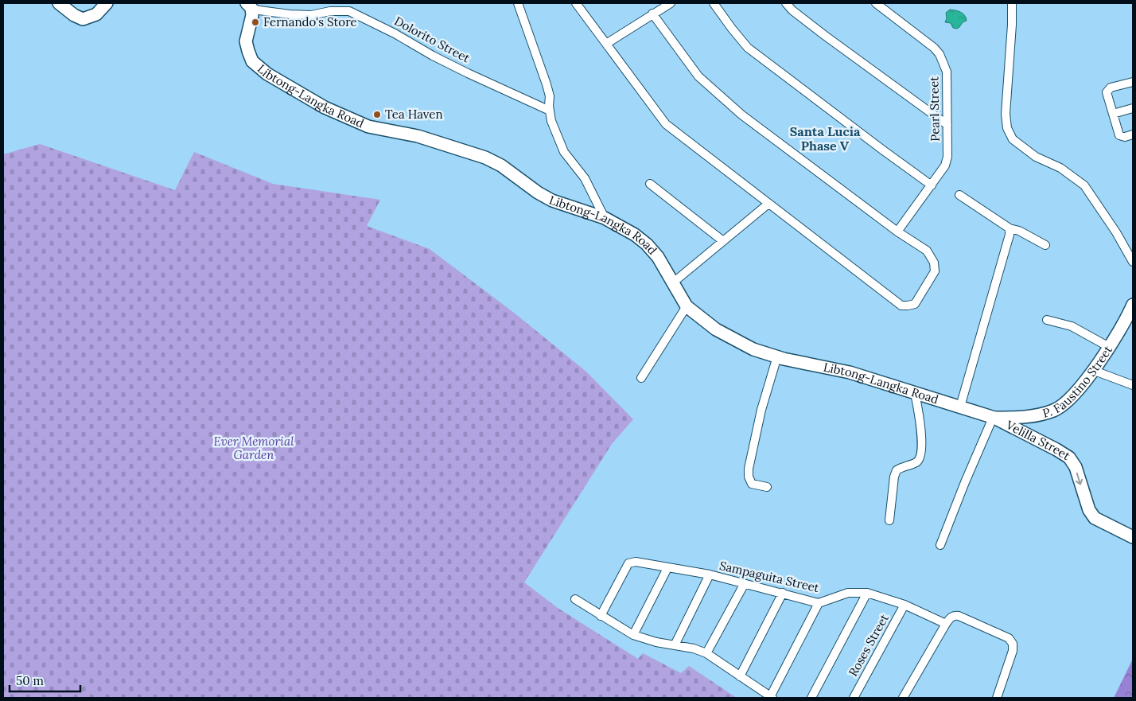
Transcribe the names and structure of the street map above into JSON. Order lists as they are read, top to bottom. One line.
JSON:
{"streets":{"main road":["Libtong-Langka Road","P. Faustino Street","Velilla Street"],"street":["Dolorito Street","Pearl Street","Sampaguita Street","Roses Street"]},"crossings":[["Dolorito Street","Libtong-Langka Road"],["Libtong-Langka Road","P. Faustino Street"],["Libtong-Langka Road","Velilla Street"],["P. Faustino Street","Velilla Street"],["Sampaguita Street","Roses Street"]],"one_way":["Velilla Street"],"districts":["Santa Lucia Phase V"],"parks":["Ever Memorial Garden"],"places":["Fernando's Store","Tea Haven"],"scale_bar":"50 m"}
